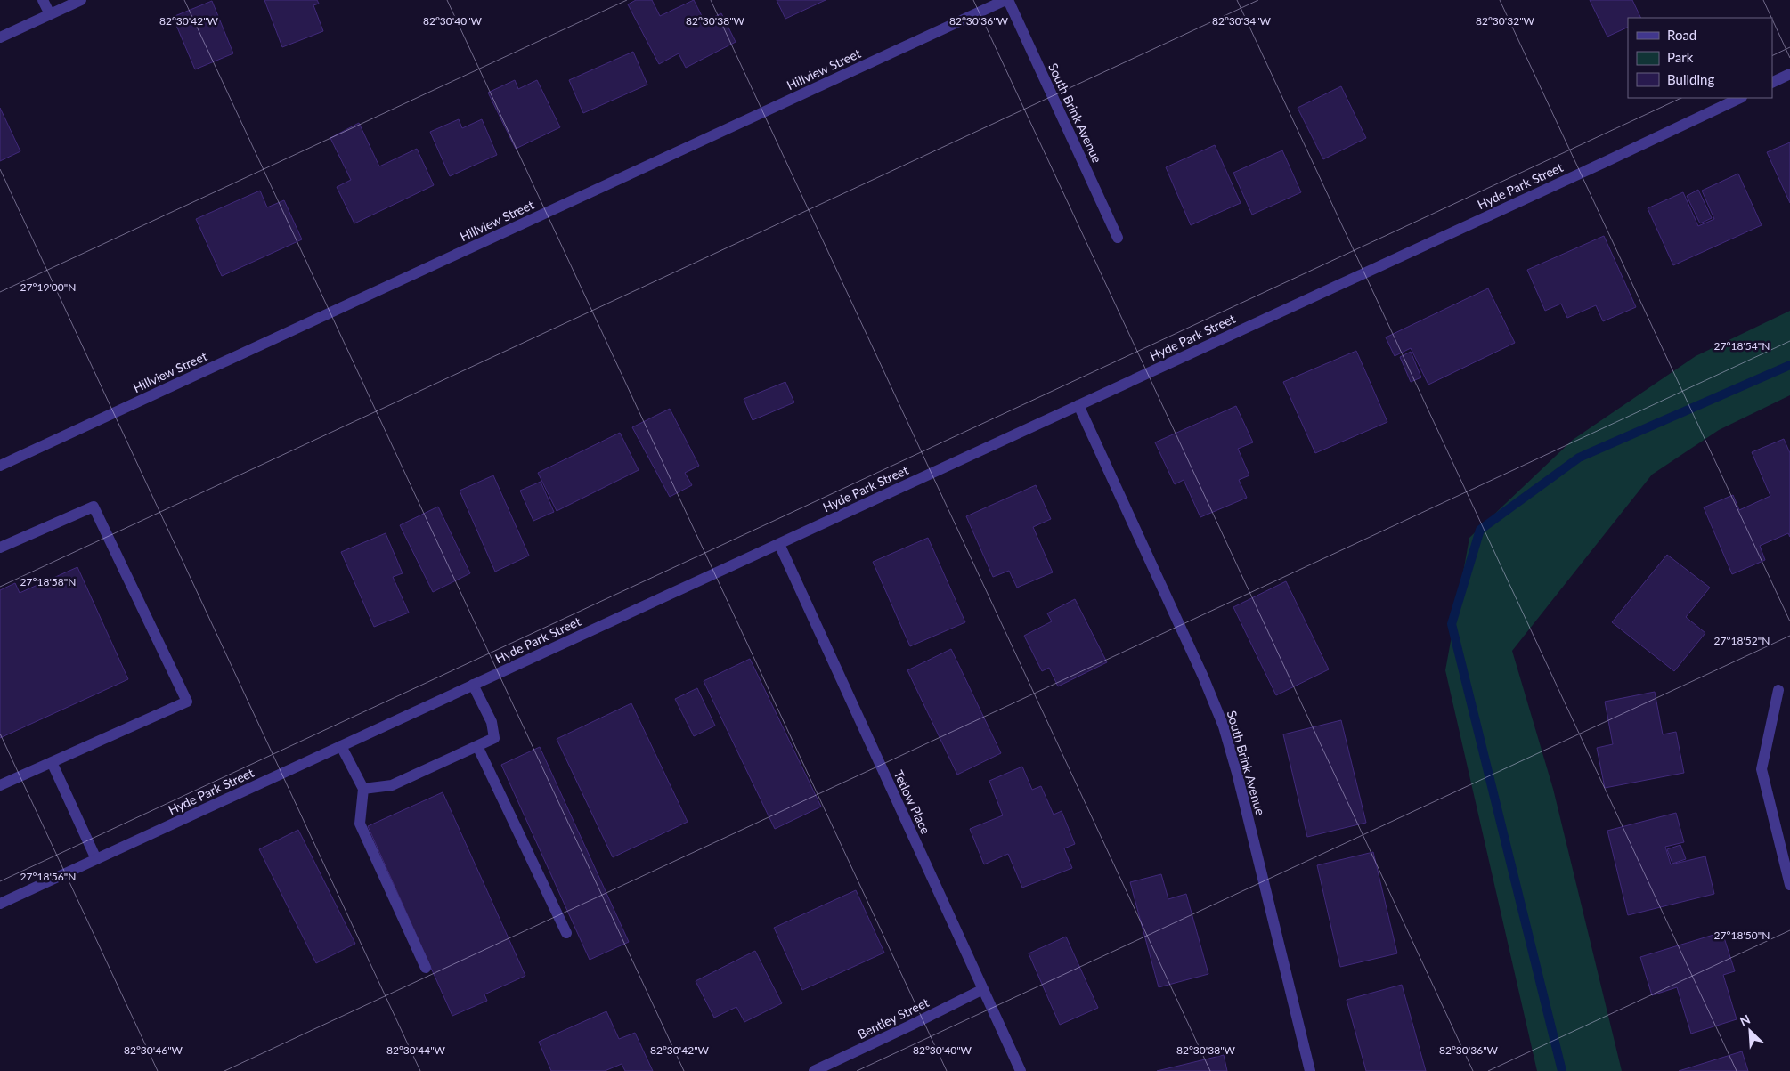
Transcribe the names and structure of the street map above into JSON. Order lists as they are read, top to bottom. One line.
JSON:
{"streets":{"street":["Hillview Street","South Brink Avenue","Hyde Park Street","Tetlow Place","Bentley Street"]},"crossings":[["Hillview Street","South Brink Avenue"],["South Brink Avenue","Hyde Park Street"],["Hyde Park Street","Tetlow Place"],["Tetlow Place","Bentley Street"]],"legend":["Road","Park","Building"],"north":"top left","coordinates":["82°30'42\"W","82°30'38\"W","82°30'32\"W","82°30'40\"W","82°30'36\"W","82°30'34\"W","27°19'00\"N","27°18'54\"N","27°18'58\"N","27°18'52\"N","27°18'56\"N","27°18'50\"N","82°30'46\"W","82°30'44\"W"]}
